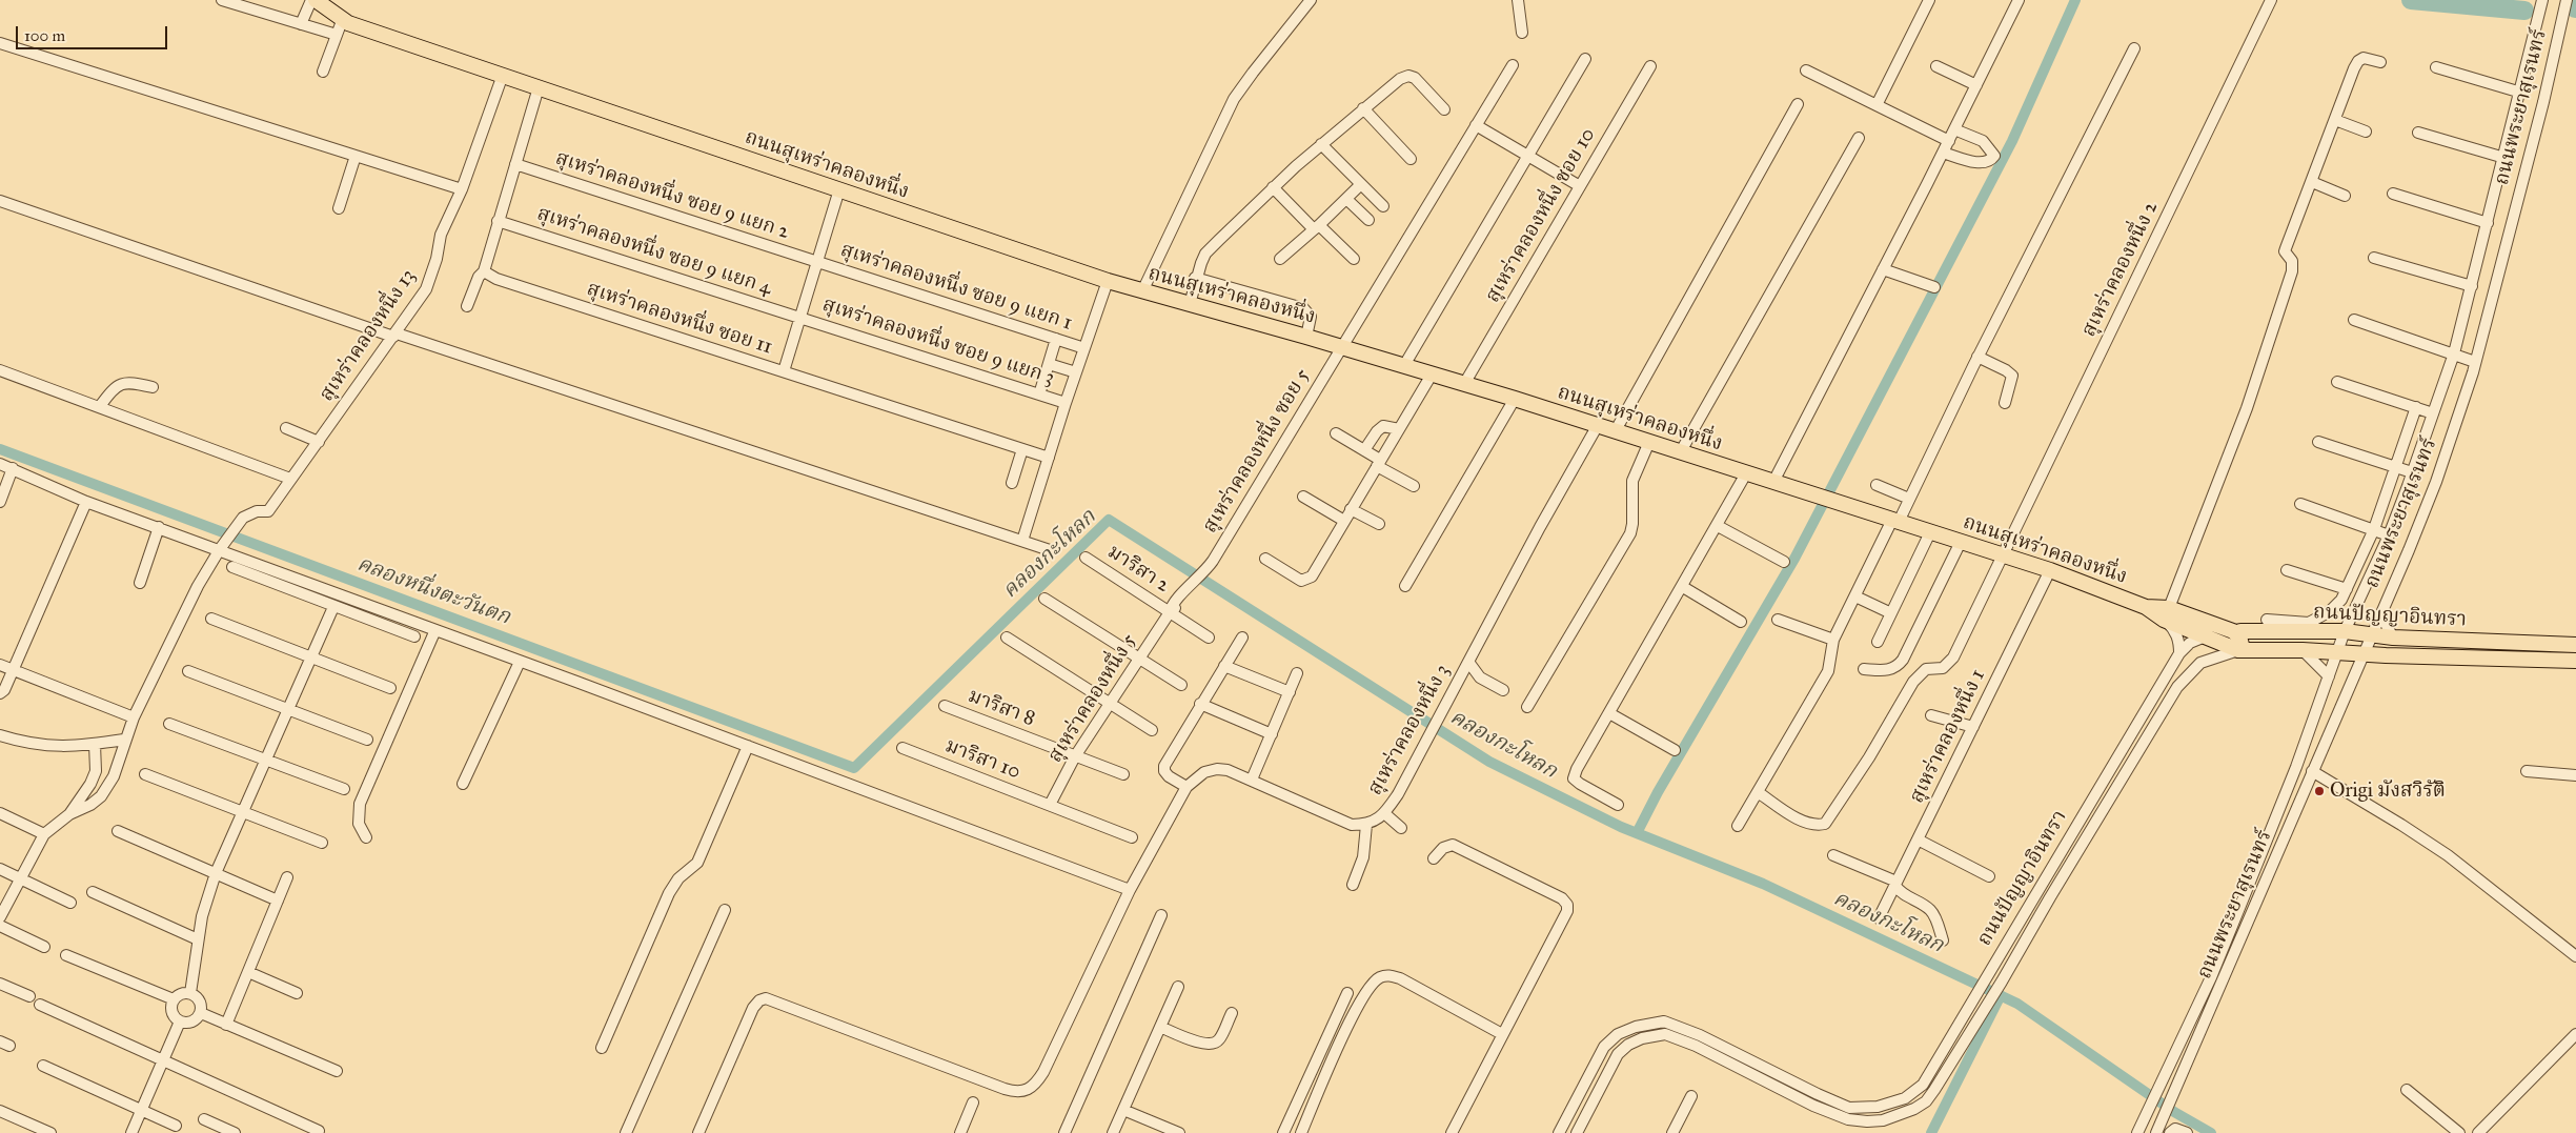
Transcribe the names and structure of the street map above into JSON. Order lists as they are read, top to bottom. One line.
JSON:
{"streets":{"main road":["ถนนสุเหร่าคลองหนึ่ง","ถนนปัญญาอินทรา"],"street":["ถนนพระยาสุเรนทร์","สุเหร่าคลองหนึ่ง ซอย 9 แยก 2","สุเหร่าคลองหนึ่ง ซอย 10","สุเหร่าคลองหนึ่ง ซอย 9 แยก 4","สุเหร่าคลองหนึ่ง 2","สุเหร่าคลองหนึ่ง ซอย 9 แยก 1","สุเหร่าคลองหนึ่ง ซอย 11","สุเหร่าคลองหนึ่ง 13","สุเหร่าคลองหนึ่ง ซอย 9 แยก 3","สุเหร่าคลองหนึ่ง ซอย 5","มาริสา 2","สุเหร่าคลองหนึ่ง 5","มาริสา 8","สุเหร่าคลองหนึ่ง 3","สุเหร่าคลองหนึ่ง 1","มาริสา 10"]},"crossings":[["ถนนพระยาสุเรนทร์","ถนนปัญญาอินทรา"],["ถนนสุเหร่าคลองหนึ่ง","สุเหร่าคลองหนึ่ง ซอย 10"],["ถนนสุเหร่าคลองหนึ่ง","สุเหร่าคลองหนึ่ง 2"],["ถนนสุเหร่าคลองหนึ่ง","สุเหร่าคลองหนึ่ง 13"],["ถนนสุเหร่าคลองหนึ่ง","สุเหร่าคลองหนึ่ง ซอย 5"],["ถนนสุเหร่าคลองหนึ่ง","ถนนปัญญาอินทรา"],["ถนนสุเหร่าคลองหนึ่ง","สุเหร่าคลองหนึ่ง 3"],["ถนนสุเหร่าคลองหนึ่ง","สุเหร่าคลองหนึ่ง 1"],["สุเหร่าคลองหนึ่ง ซอย 9 แยก 2","สุเหร่าคลองหนึ่ง ซอย 9 แยก 1"],["สุเหร่าคลองหนึ่ง ซอย 9 แยก 4","สุเหร่าคลองหนึ่ง ซอย 9 แยก 3"],["สุเหร่าคลองหนึ่ง ซอย 5","สุเหร่าคลองหนึ่ง 5"],["มาริสา 2","สุเหร่าคลองหนึ่ง 5"],["สุเหร่าคลองหนึ่ง 5","มาริสา 8"],["สุเหร่าคลองหนึ่ง 5","มาริสา 10"]],"water":["คลองกะโหลก","คลองหนึ่งตะวันตก"],"places":["Origi มังสวิรัติ"],"scale_bar":"100 m"}
